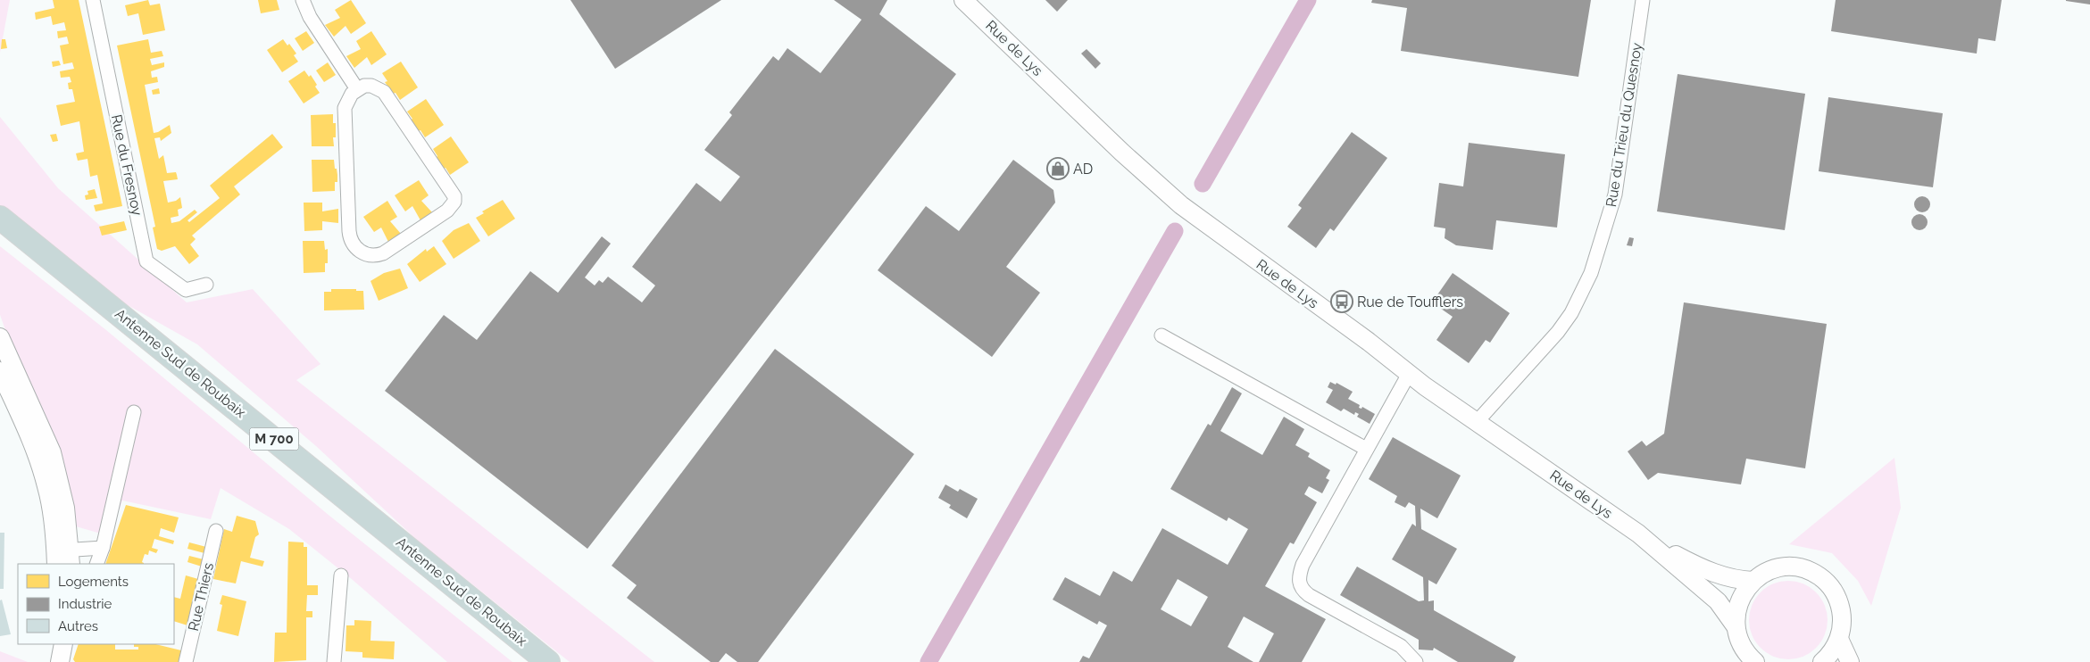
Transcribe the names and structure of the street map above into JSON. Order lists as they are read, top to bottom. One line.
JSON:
{"streets":{"highway":["Antenne Sud de Roubaix","M 700"],"street":["Rue de Lys","Rue du Trieu du Quesnoy","Rue du Fresnoy","Rue Thiers"]},"crossings":[["Rue de Lys","Rue du Trieu du Quesnoy"]],"places":{"shop":["AD"],"bus stop":["Rue de Toufflers"]},"legend":["Logements","Industrie","Autres"]}
